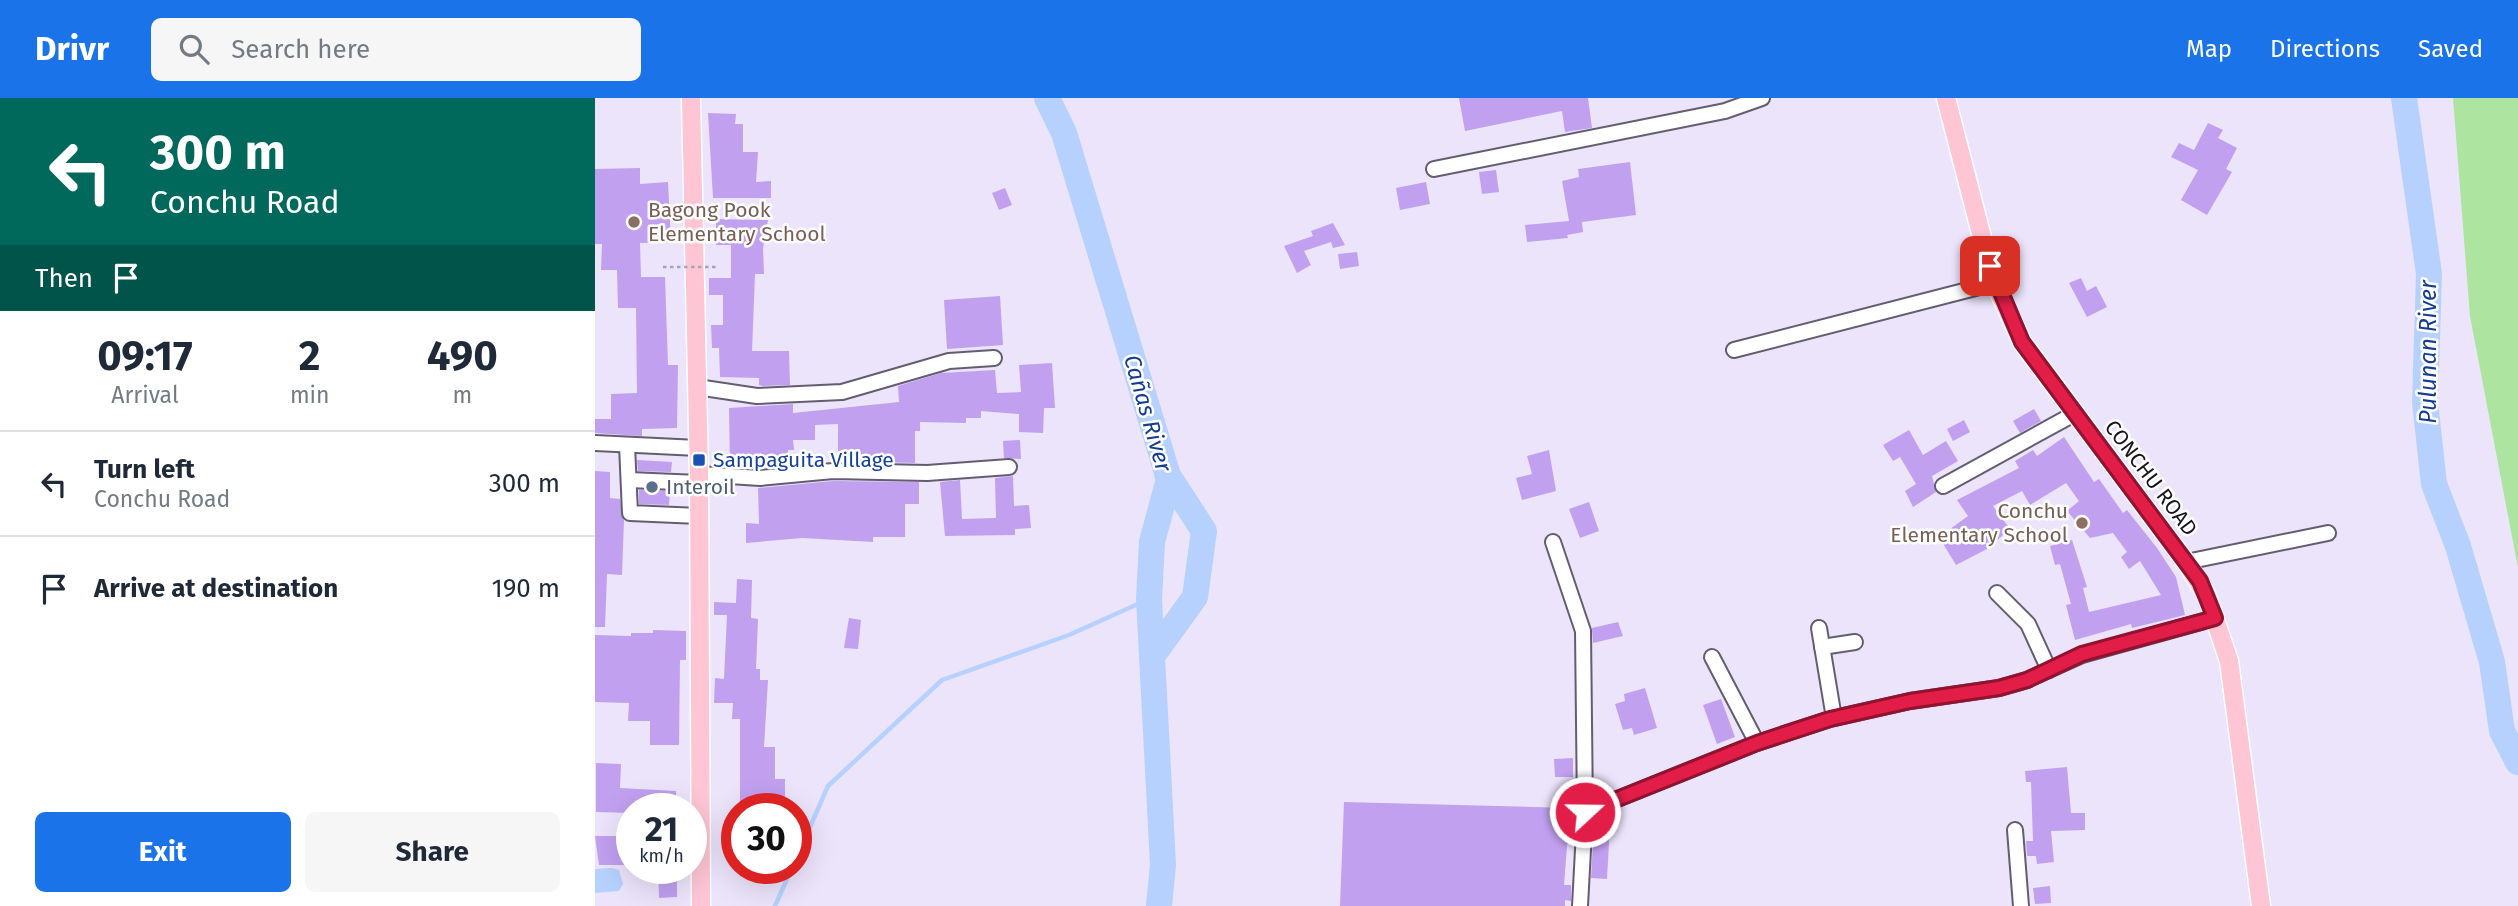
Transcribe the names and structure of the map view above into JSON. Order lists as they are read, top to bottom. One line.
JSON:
{"streets":{"main road":["CONCHU ROAD"]},"water":["Pulunan River","Cañas River"],"places":{"other":["Bagong Pook Elementary School","Interoil","Conchu Elementary School"],"transit":["Sampaguita Village"]},"page":{"header":"Drivr","search":"Search here","nav":["Map","Directions","Saved"],"turn":["300 m","Conchu Road"],"then":"Then","eta":["09:17","Arrival","2","min","490","m"],"list":[{"name":"Turn left","note":"Conchu Road","value":"300 m"},{"name":"Arrive at destination","value":"190 m"}],"speed":"21 km/h","limit":"30","buttons":["Exit","Share"]}}
